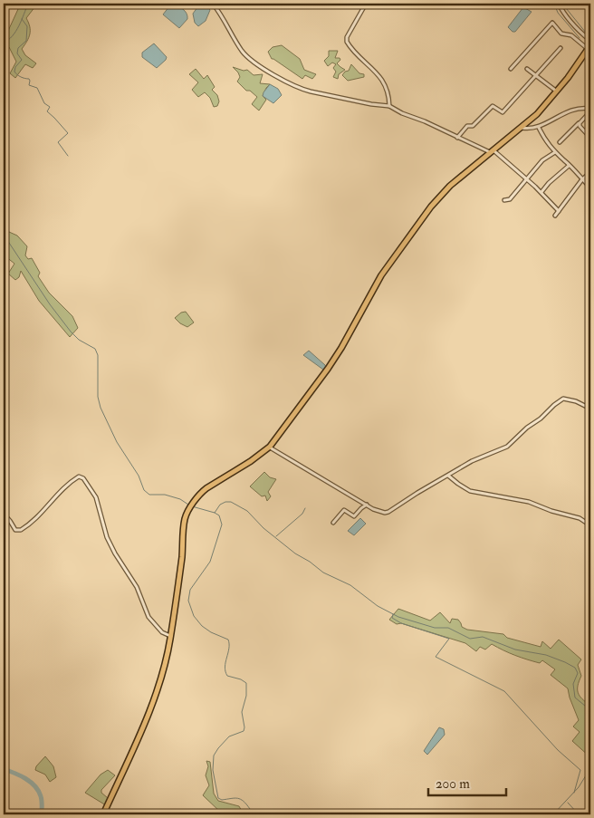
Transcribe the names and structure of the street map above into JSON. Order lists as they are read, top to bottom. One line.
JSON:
{"scale_bar":"200 m"}
